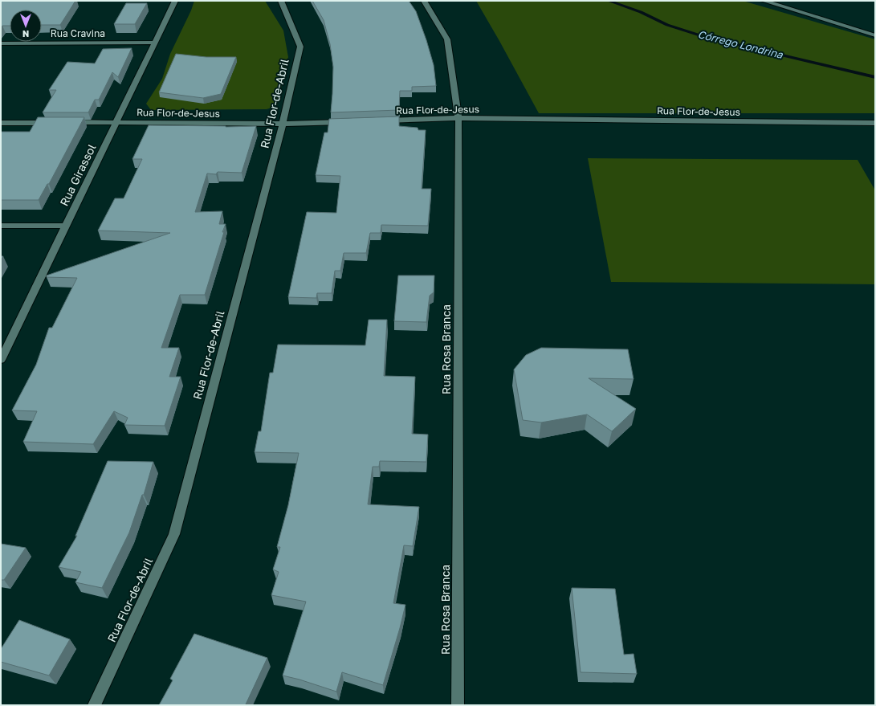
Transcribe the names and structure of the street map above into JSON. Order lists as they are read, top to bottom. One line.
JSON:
{"streets":{"street":["Rua Cravina","Rua Flor-de-Abril","Rua Flor-de-Jesus","Rua Girassol","Rua Rosa Branca"]},"crossings":[["Rua Cravina","Rua Girassol"],["Rua Flor-de-Abril","Rua Flor-de-Jesus"],["Rua Flor-de-Jesus","Rua Girassol"],["Rua Flor-de-Jesus","Rua Rosa Branca"]],"water":["Córrego Londrina"],"north":"bottom"}
